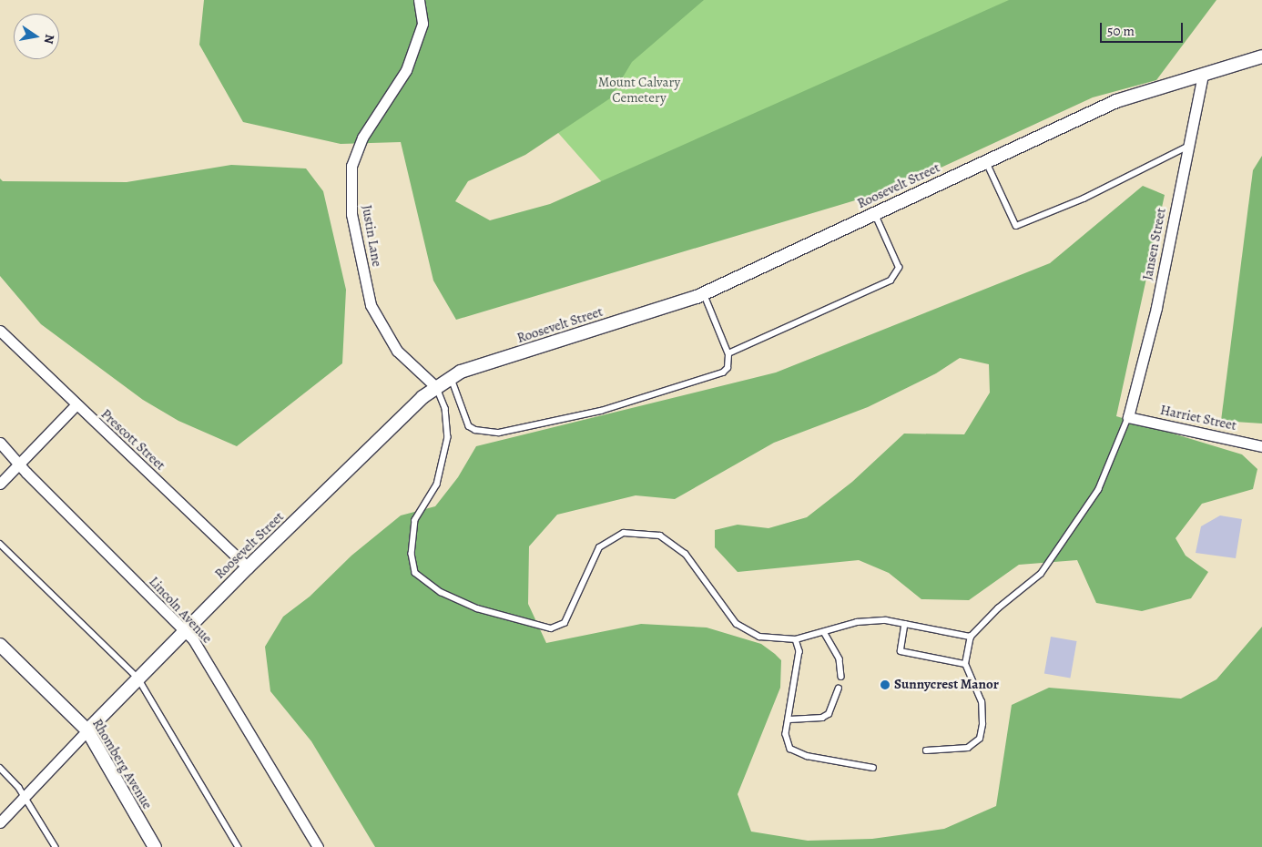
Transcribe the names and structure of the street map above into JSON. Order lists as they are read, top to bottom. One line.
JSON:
{"streets":{"street":["Roosevelt Street","Justin Lane","Jansen Street","Harriet Street","Prescott Street","Lincoln Avenue","Rhomberg Avenue"]},"crossings":[["Roosevelt Street","Justin Lane"],["Roosevelt Street","Jansen Street"],["Roosevelt Street","Prescott Street"],["Roosevelt Street","Lincoln Avenue"],["Roosevelt Street","Rhomberg Avenue"],["Jansen Street","Harriet Street"]],"parks":["Mount Calvary Cemetery"],"places":["Sunnycrest Manor"],"scale_bar":"50 m","north":"right"}
